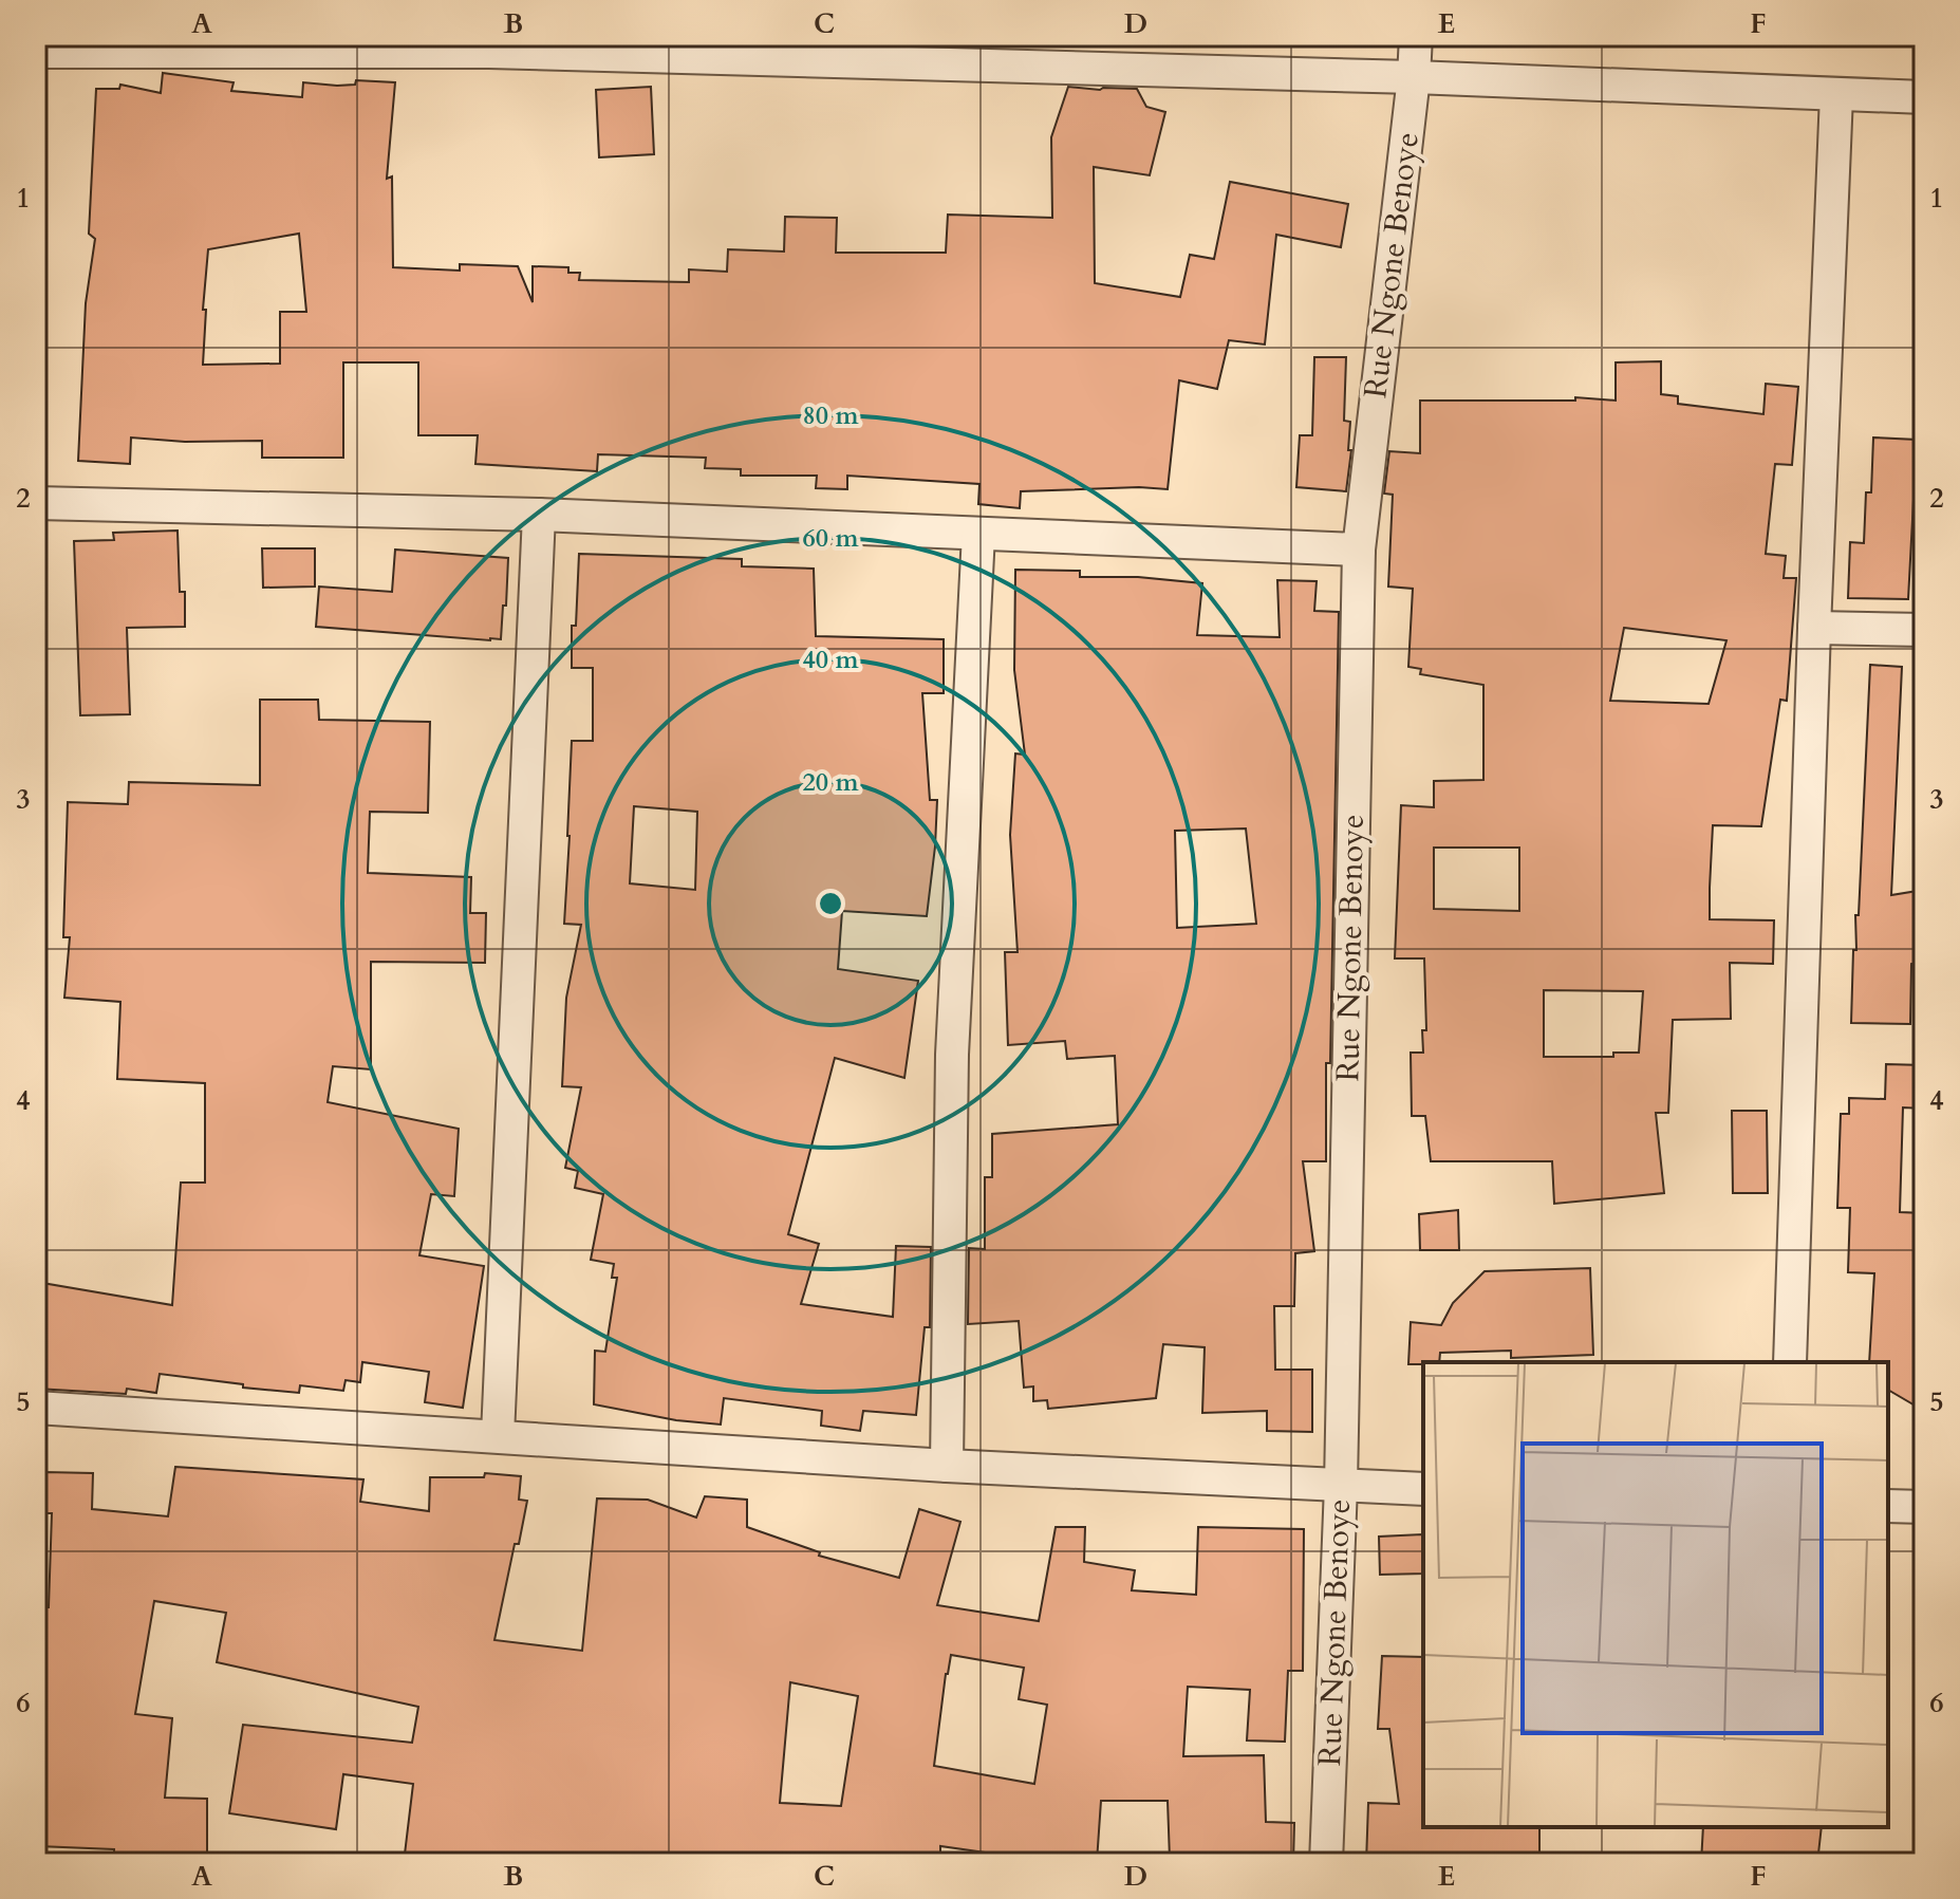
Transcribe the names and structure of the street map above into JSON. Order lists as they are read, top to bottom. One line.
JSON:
{"streets":{"street":["Rue Ngone Benoye"]},"grid":{"columns":["A","B","C","D","E","F"],"rows":["1","2","3","4","5","6"]},"rings":["80 m","60 m","40 m","20 m"]}
